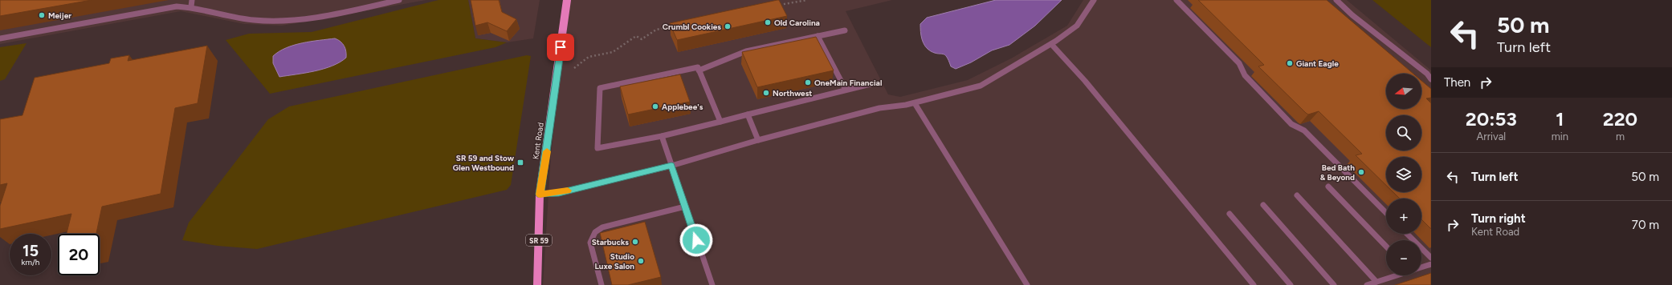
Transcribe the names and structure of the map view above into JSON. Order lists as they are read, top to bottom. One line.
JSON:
{"streets":{"main road":["Kent Road","SR 59"]},"places":{"other":["Meijer","Old Carolina","Crumbl Cookies","Giant Eagle","OneMain Financial","Northwest","Applebee's","Bed Bath & Beyond","Starbucks","Studio Luxe Salon"],"transit":["SR 59 and Stow Glen Westbound"]},"north":"left","page":{"turn":["50 m","Turn left"],"then":"Then","map_buttons":["+","−"],"eta":["20:53","Arrival","1","min","220","m"],"list":[{"name":"Turn left","value":"50 m"},{"name":"Turn right","note":"Kent Road","value":"70 m"}],"speed":"15 km/h","limit":"20"}}
